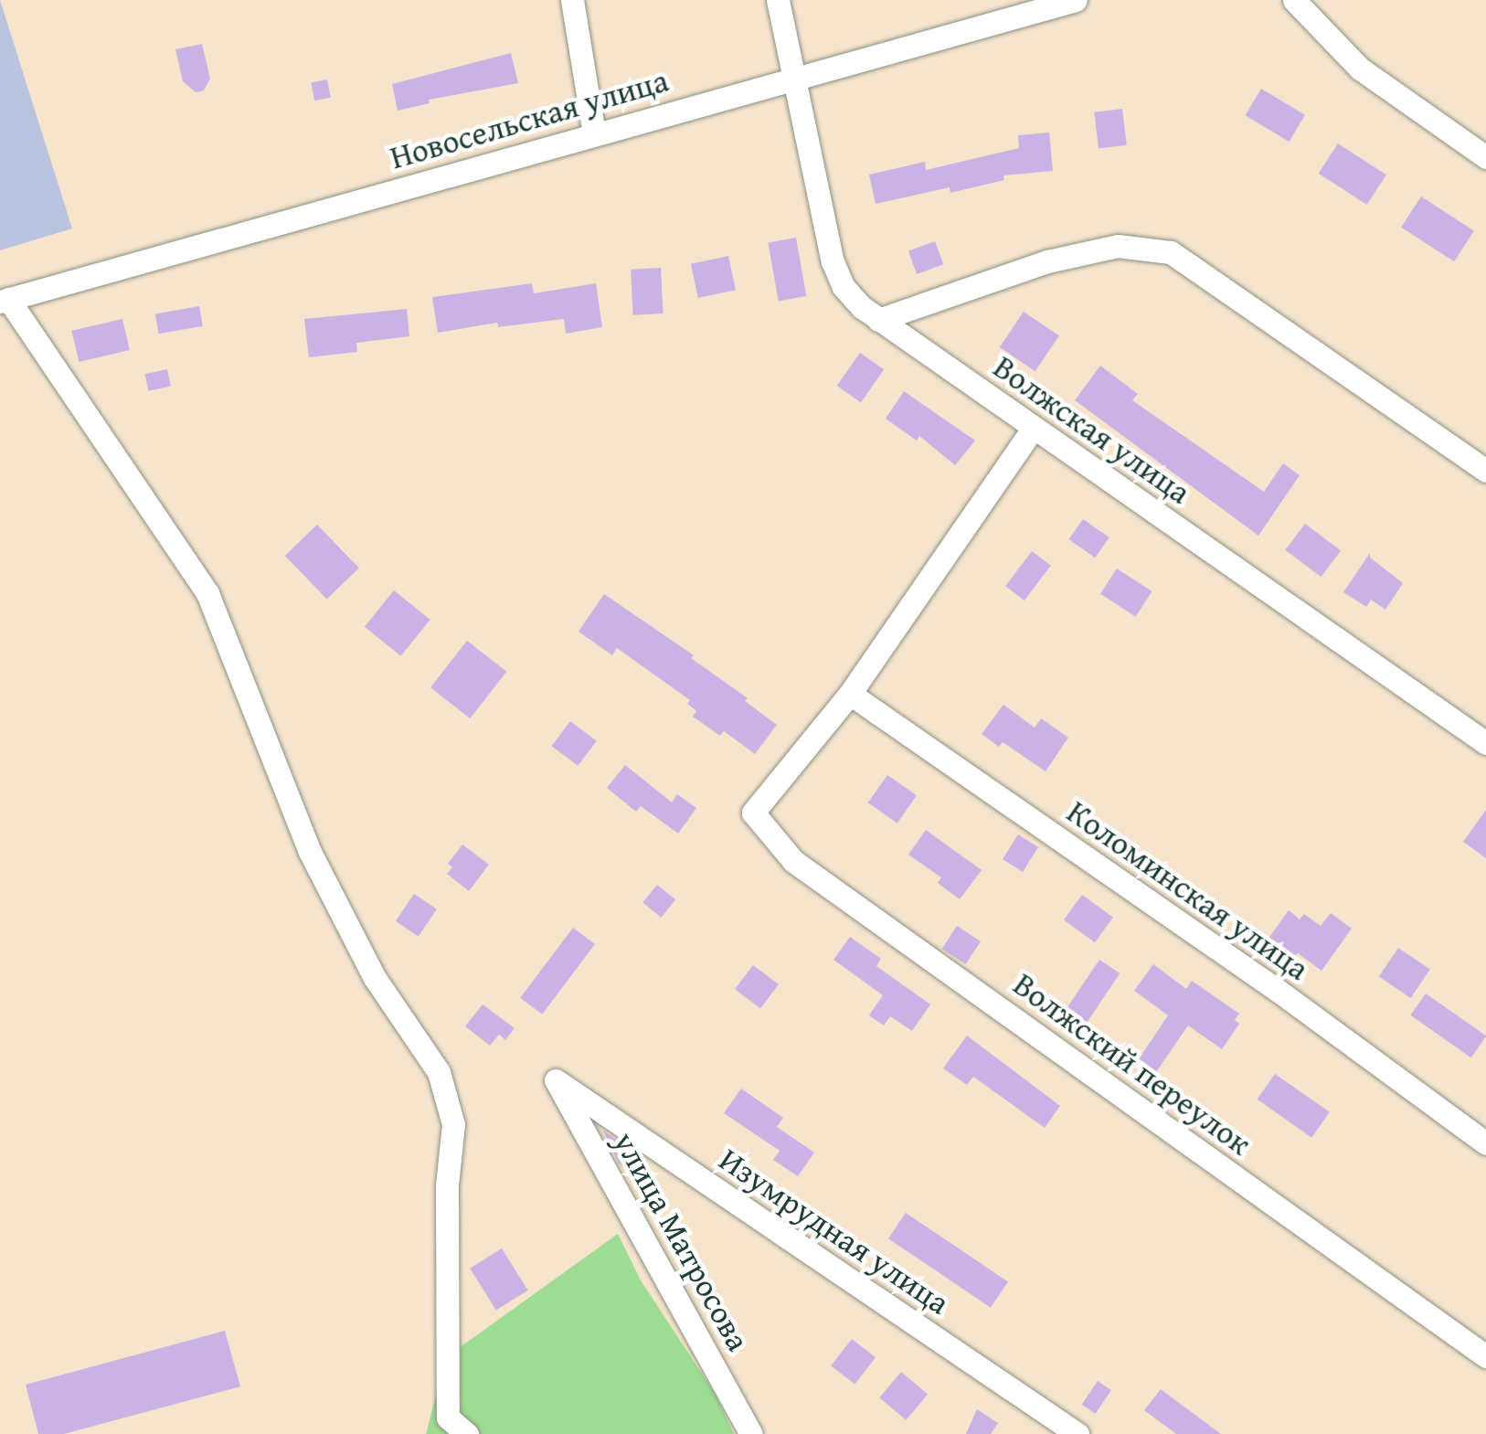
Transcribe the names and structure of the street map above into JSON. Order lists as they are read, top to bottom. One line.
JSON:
{"streets":{"street":["Новосельская улица","Волжская улица","Коломинская улица","Волжский переулок","Изумрудная улица","улица Матросова"]},"crossings":[["Новосельская улица","Волжская улица"],["Коломинская улица","Волжский переулок"],["Изумрудная улица","улица Матросова"]]}
